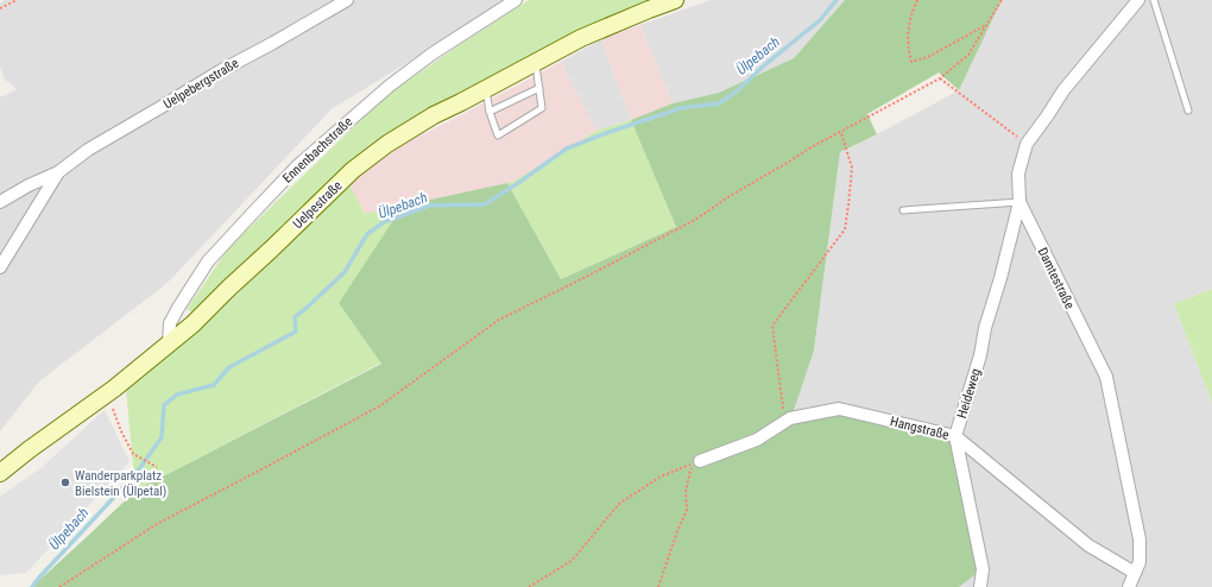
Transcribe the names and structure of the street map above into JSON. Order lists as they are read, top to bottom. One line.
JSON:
{"streets":{"main road":["Uelpestraße"],"street":["Uelpebergstraße","Ennenbachstraße","Damtestraße","Heideweg","Hangstraße"]},"crossings":[["Ennenbachstraße","Uelpestraße"],["Damtestraße","Heideweg"],["Damtestraße","Hangstraße"],["Heideweg","Hangstraße"]],"water":["Ülpebach"],"places":["Wanderparkplatz Bielstein (Ülpetal)"]}
